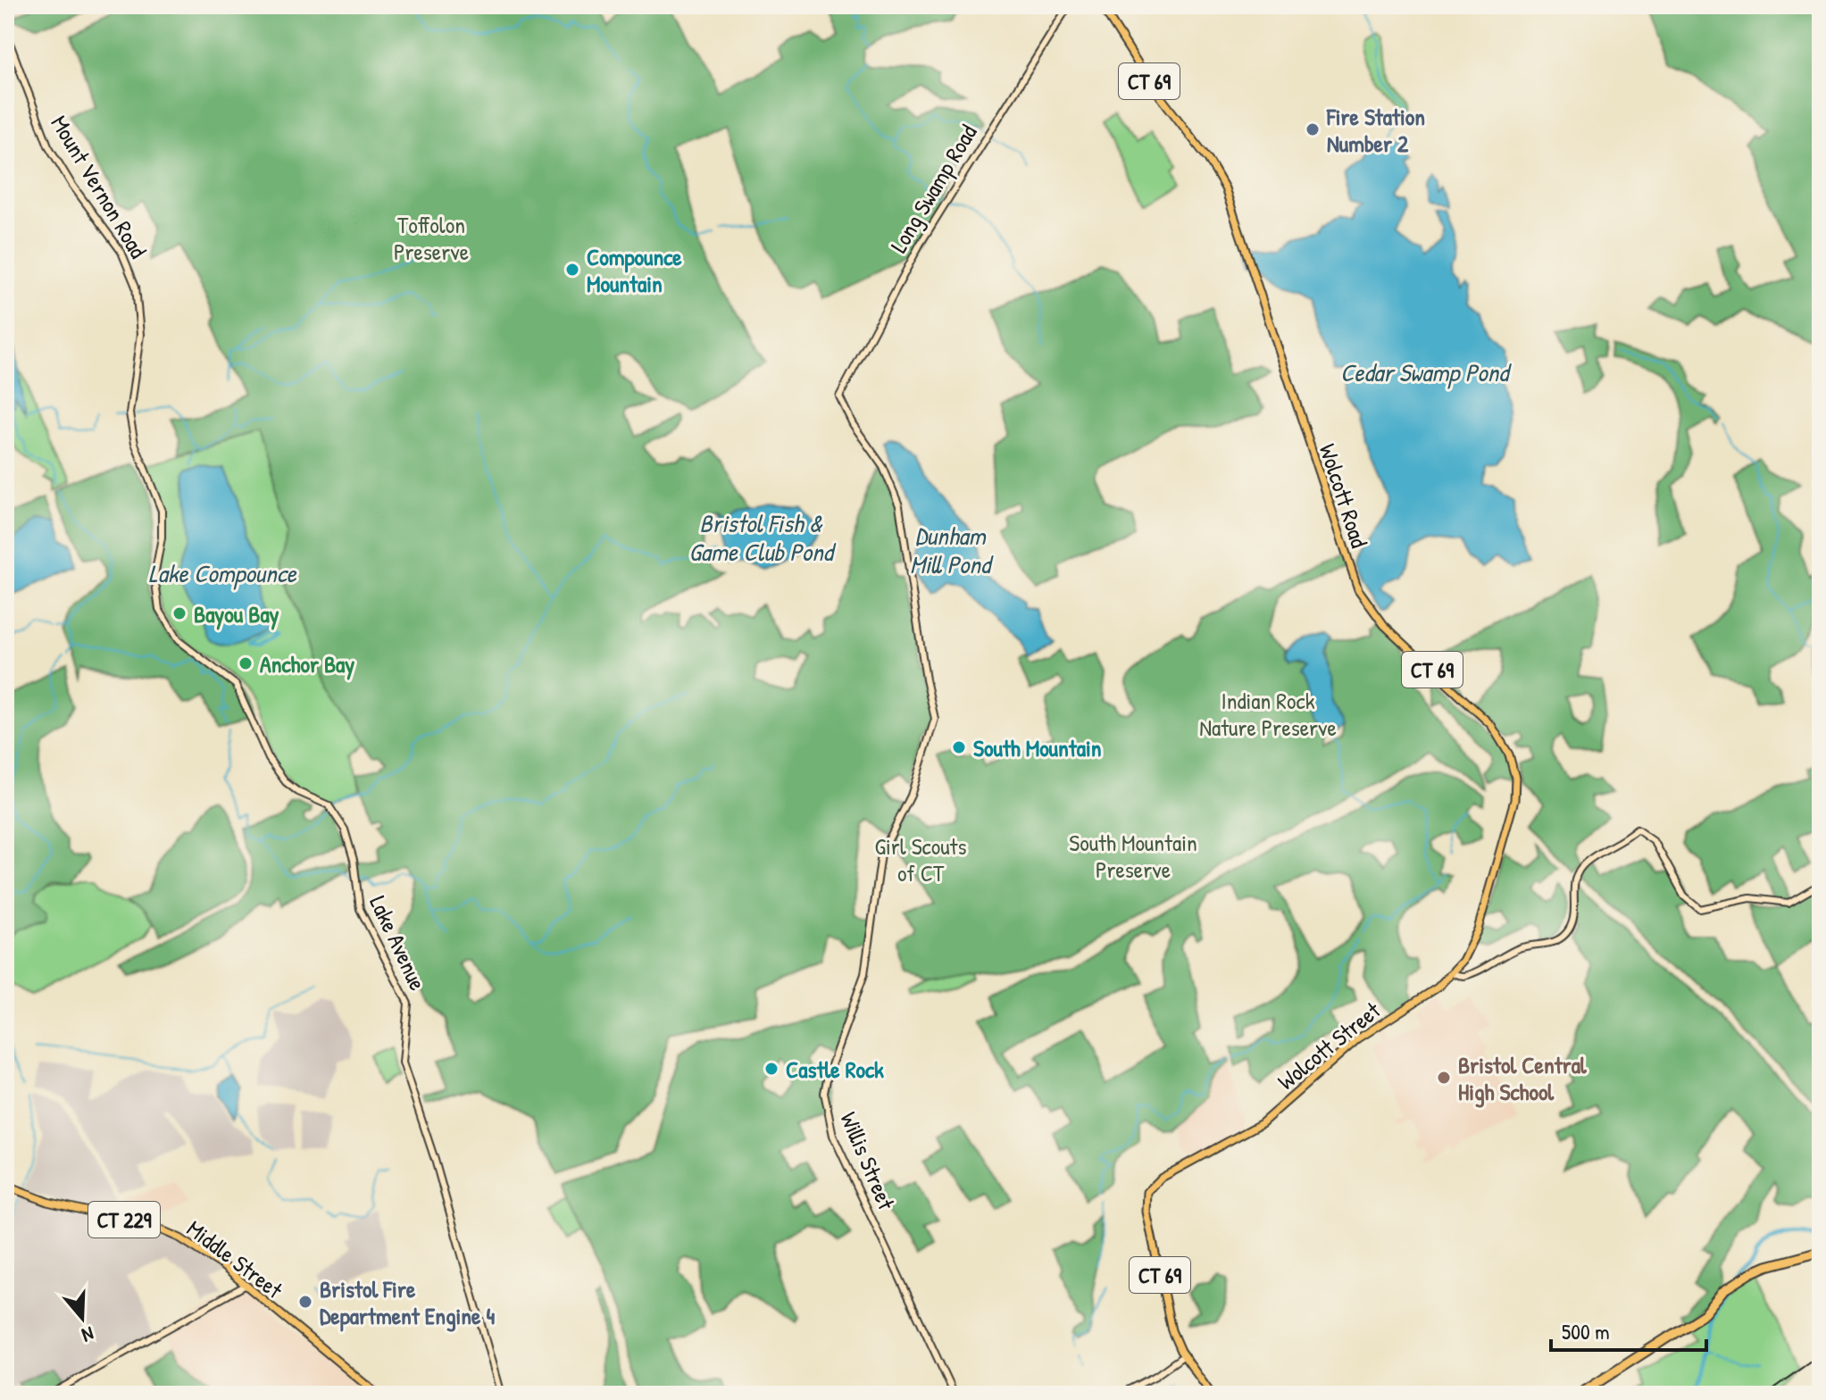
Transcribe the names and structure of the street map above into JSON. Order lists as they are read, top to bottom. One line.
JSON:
{"streets":{"main road":["CT 69","Mount Vernon Road","Long Swamp Road","Wolcott Road","Lake Avenue","Wolcott Street","Willis Street","CT 229","Middle Street"]},"crossings":[["CT 69","Wolcott Street"],["Mount Vernon Road","Lake Avenue"],["Long Swamp Road","Willis Street"],["Wolcott Road","Wolcott Street"]],"water":["Cedar Swamp Pond","Bristol Fish & Game Club Pond","Dunham Mill Pond","Lake Compounce"],"parks":["Toffolon Preserve","Indian Rock Nature Preserve","South Mountain Preserve","Girl Scouts of CT"],"places":["Fire Station Number 2","Compounce Mountain","Bayou Bay","Anchor Bay","South Mountain","Castle Rock","Bristol Central High School","Bristol Fire Department Engine 4"],"scale_bar":"500 m","north":"bottom"}
